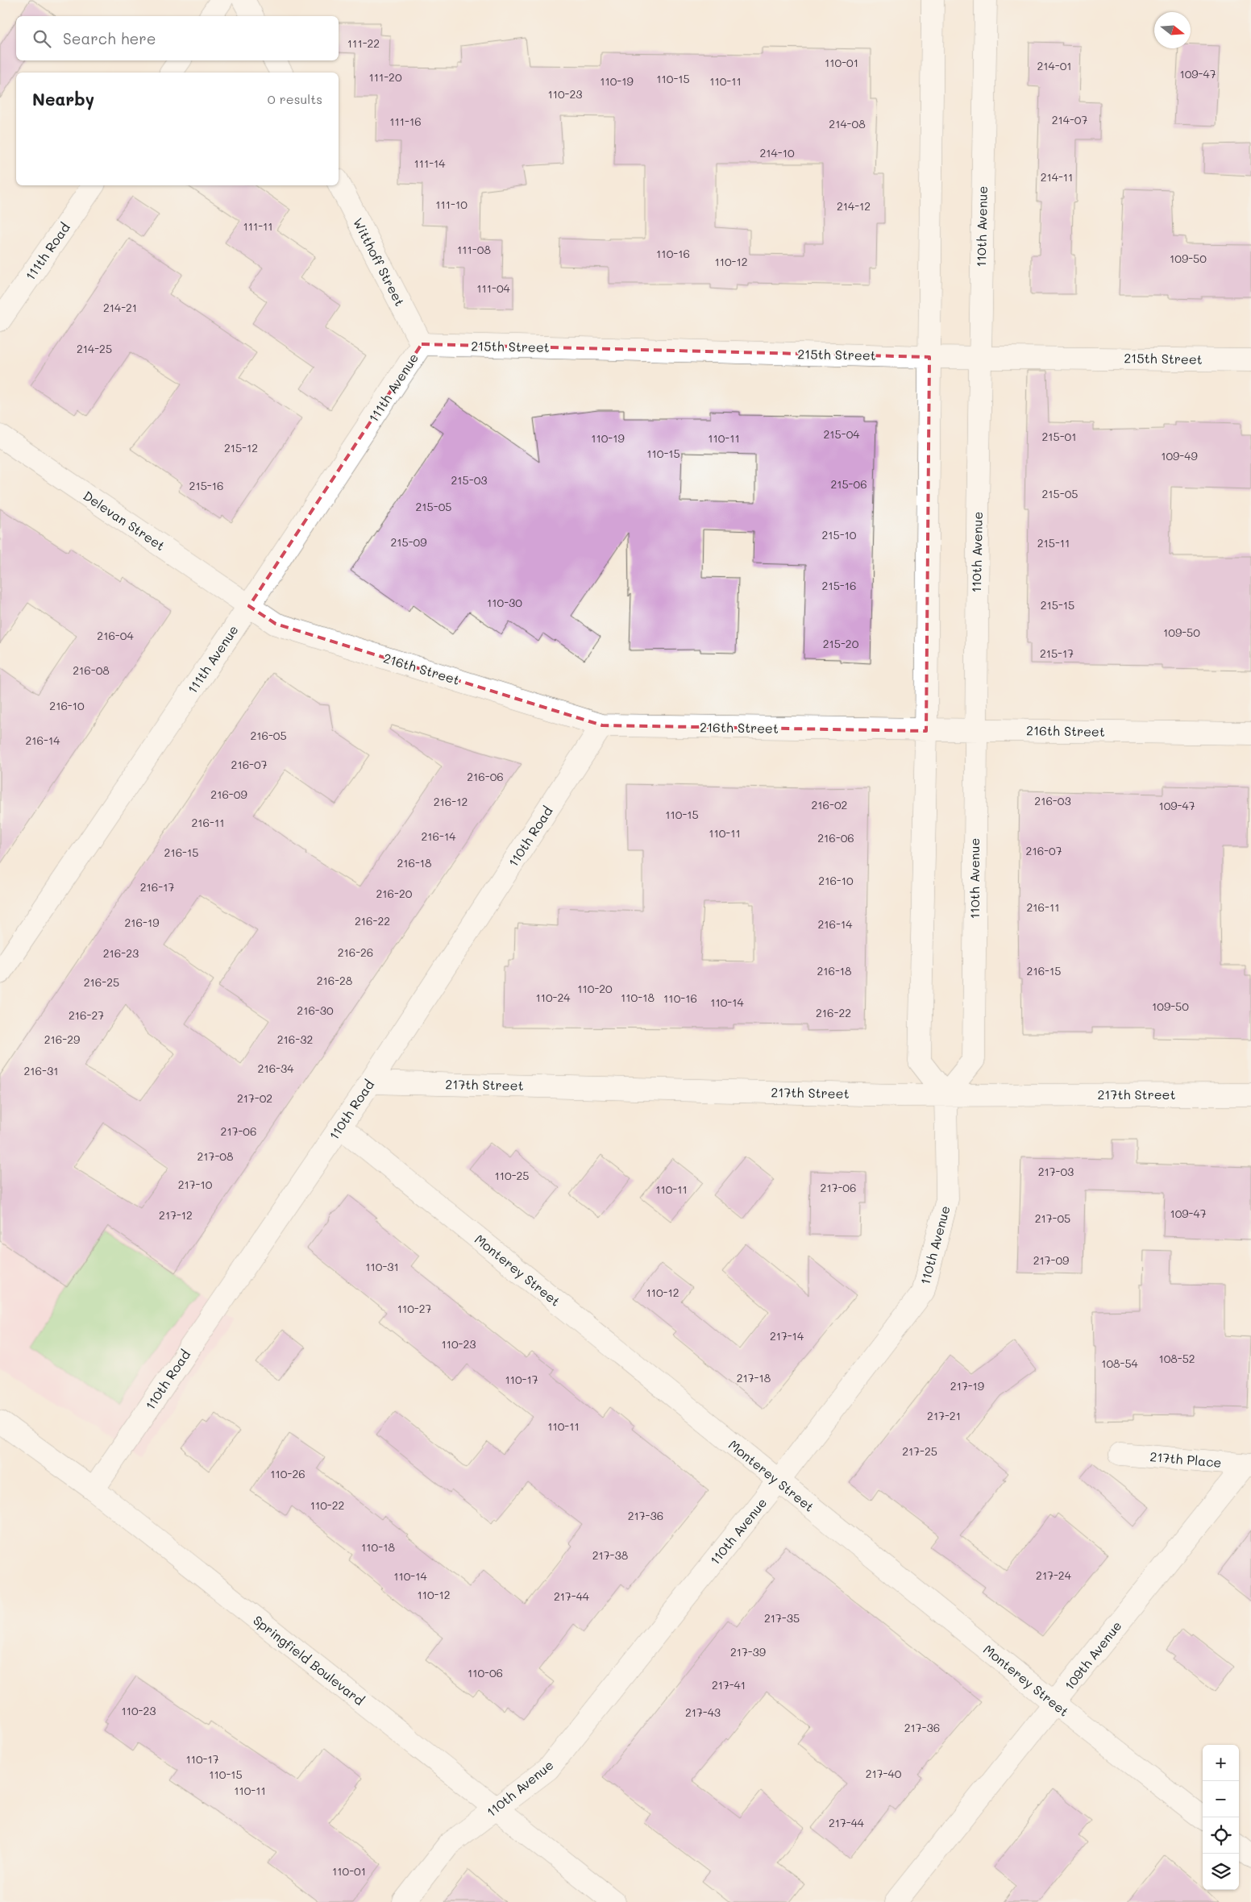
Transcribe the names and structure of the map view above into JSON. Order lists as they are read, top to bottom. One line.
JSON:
{"streets":{"street":["110th Avenue","111th Road","Witthoff Street","215th Street","111th Avenue","Delevan Street","216th Street","110th Road","217th Street","Monterey Street","217th Place","109th Avenue","Springfield Boulevard"]},"crossings":[["110th Avenue","215th Street"],["110th Avenue","216th Street"],["110th Avenue","217th Street"],["110th Avenue","Monterey Street"],["110th Avenue","Springfield Boulevard"],["Witthoff Street","215th Street"],["Witthoff Street","111th Avenue"],["215th Street","111th Avenue"],["111th Avenue","Delevan Street"],["111th Avenue","216th Street"],["Delevan Street","216th Street"],["216th Street","110th Road"],["110th Road","217th Street"],["110th Road","Monterey Street"],["110th Road","Springfield Boulevard"],["Monterey Street","109th Avenue"],["217th Place","109th Avenue"]],"house_numbers":["111-22","110-01","214-01","109-47","111-20","110-15","110-19","110-11","110-23","214-07","111-16","214-08","214-10","111-14","214-11","111-10","214-12","111-11","111-08","110-16","109-50","110-12","111-04","214-21","214-25","215-04","215-01","110-19","110-11","215-12","110-15","109-49","215-03","215-06","215-16","215-05","215-05","215-10","215-09","215-11","215-16","110-30","215-15","109-50","216-04","215-20","215-17","216-08","216-10","216-05","216-14","216-07","216-06","216-09","216-03","216-12","216-02","109-47","110-15","216-11","110-11","216-14","216-06","216-07","216-15","216-18","216-10","216-17","216-20","216-11","216-22","216-19","216-14","216-26","216-23","216-18","216-15","216-28","216-25","110-20","110-24","110-18","110-16","110-14","109-50","216-30","216-22","216-27","216-29","216-32","216-34","216-31","217-02","217-06","217-08","217-03","110-25","217-10","217-06","110-11","109-47","217-12","217-05","217-09","110-31","110-12","110-27","217-14","110-23","108-52","108-54","217-18","110-17","217-19","217-21","110-11","217-25","110-26","110-22","217-36","110-18","217-38","217-24","110-14","110-12","217-44","217-35","217-39","110-06","217-41","110-23","217-43","217-36","110-17","217-40","110-15","110-11","217-44","110-01"],"north":"right","page":{"search":"Search here","heading":["Nearby","0 results"],"map_buttons":["+","−"]}}
